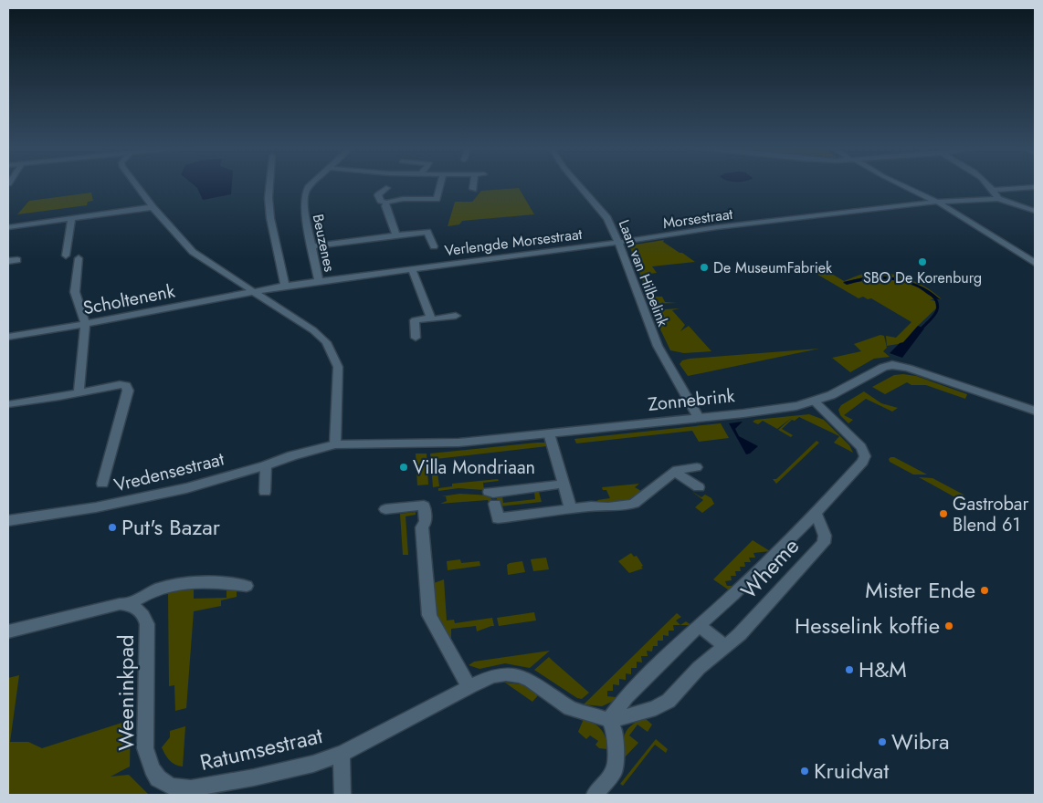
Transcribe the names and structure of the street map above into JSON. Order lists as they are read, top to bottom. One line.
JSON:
{"streets":{"street":["Morsestraat","Verlengde Morsestraat","Beuzenes","Laan van Hilbelink","Scholtenenk","Zonnebrink","Vredensestraat","Wheme","Weeninkpad","Ratumsestraat"]},"crossings":[["Morsestraat","Verlengde Morsestraat"],["Morsestraat","Laan van Hilbelink"],["Verlengde Morsestraat","Beuzenes"],["Verlengde Morsestraat","Laan van Hilbelink"],["Verlengde Morsestraat","Scholtenenk"],["Laan van Hilbelink","Zonnebrink"],["Zonnebrink","Vredensestraat"],["Zonnebrink","Wheme"],["Wheme","Ratumsestraat"],["Weeninkpad","Ratumsestraat"]],"places":["SBO De Korenburg","De MuseumFabriek","Villa Mondriaan","Gastrobar Blend 61","Put's Bazar","Mister Ende","Hesselink koffie","H&M","Wibra","Kruidvat"]}
